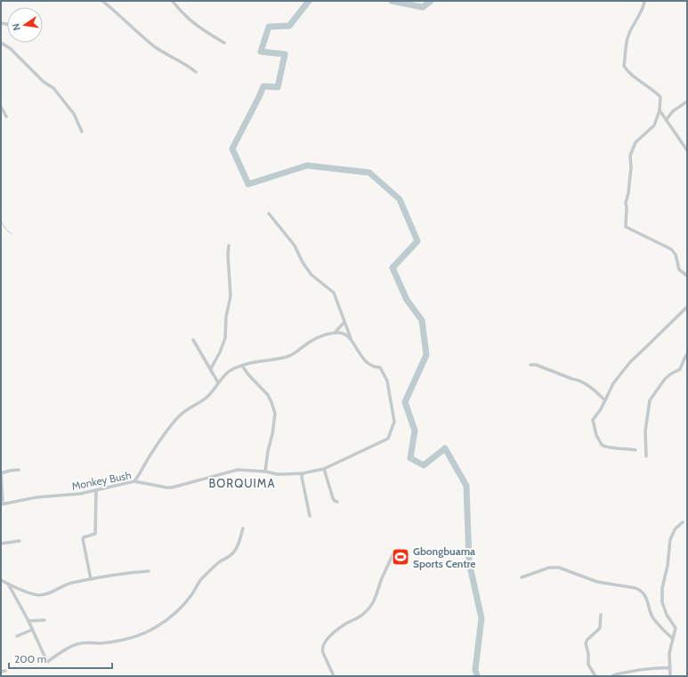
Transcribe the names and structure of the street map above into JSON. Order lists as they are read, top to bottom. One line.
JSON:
{"streets":{"street":["Monkey Bush"]},"districts":["BORQUIMA"],"places":{"sports":["Gbongbuama Sports Centre"]},"scale_bar":"200 m","north":"left"}
